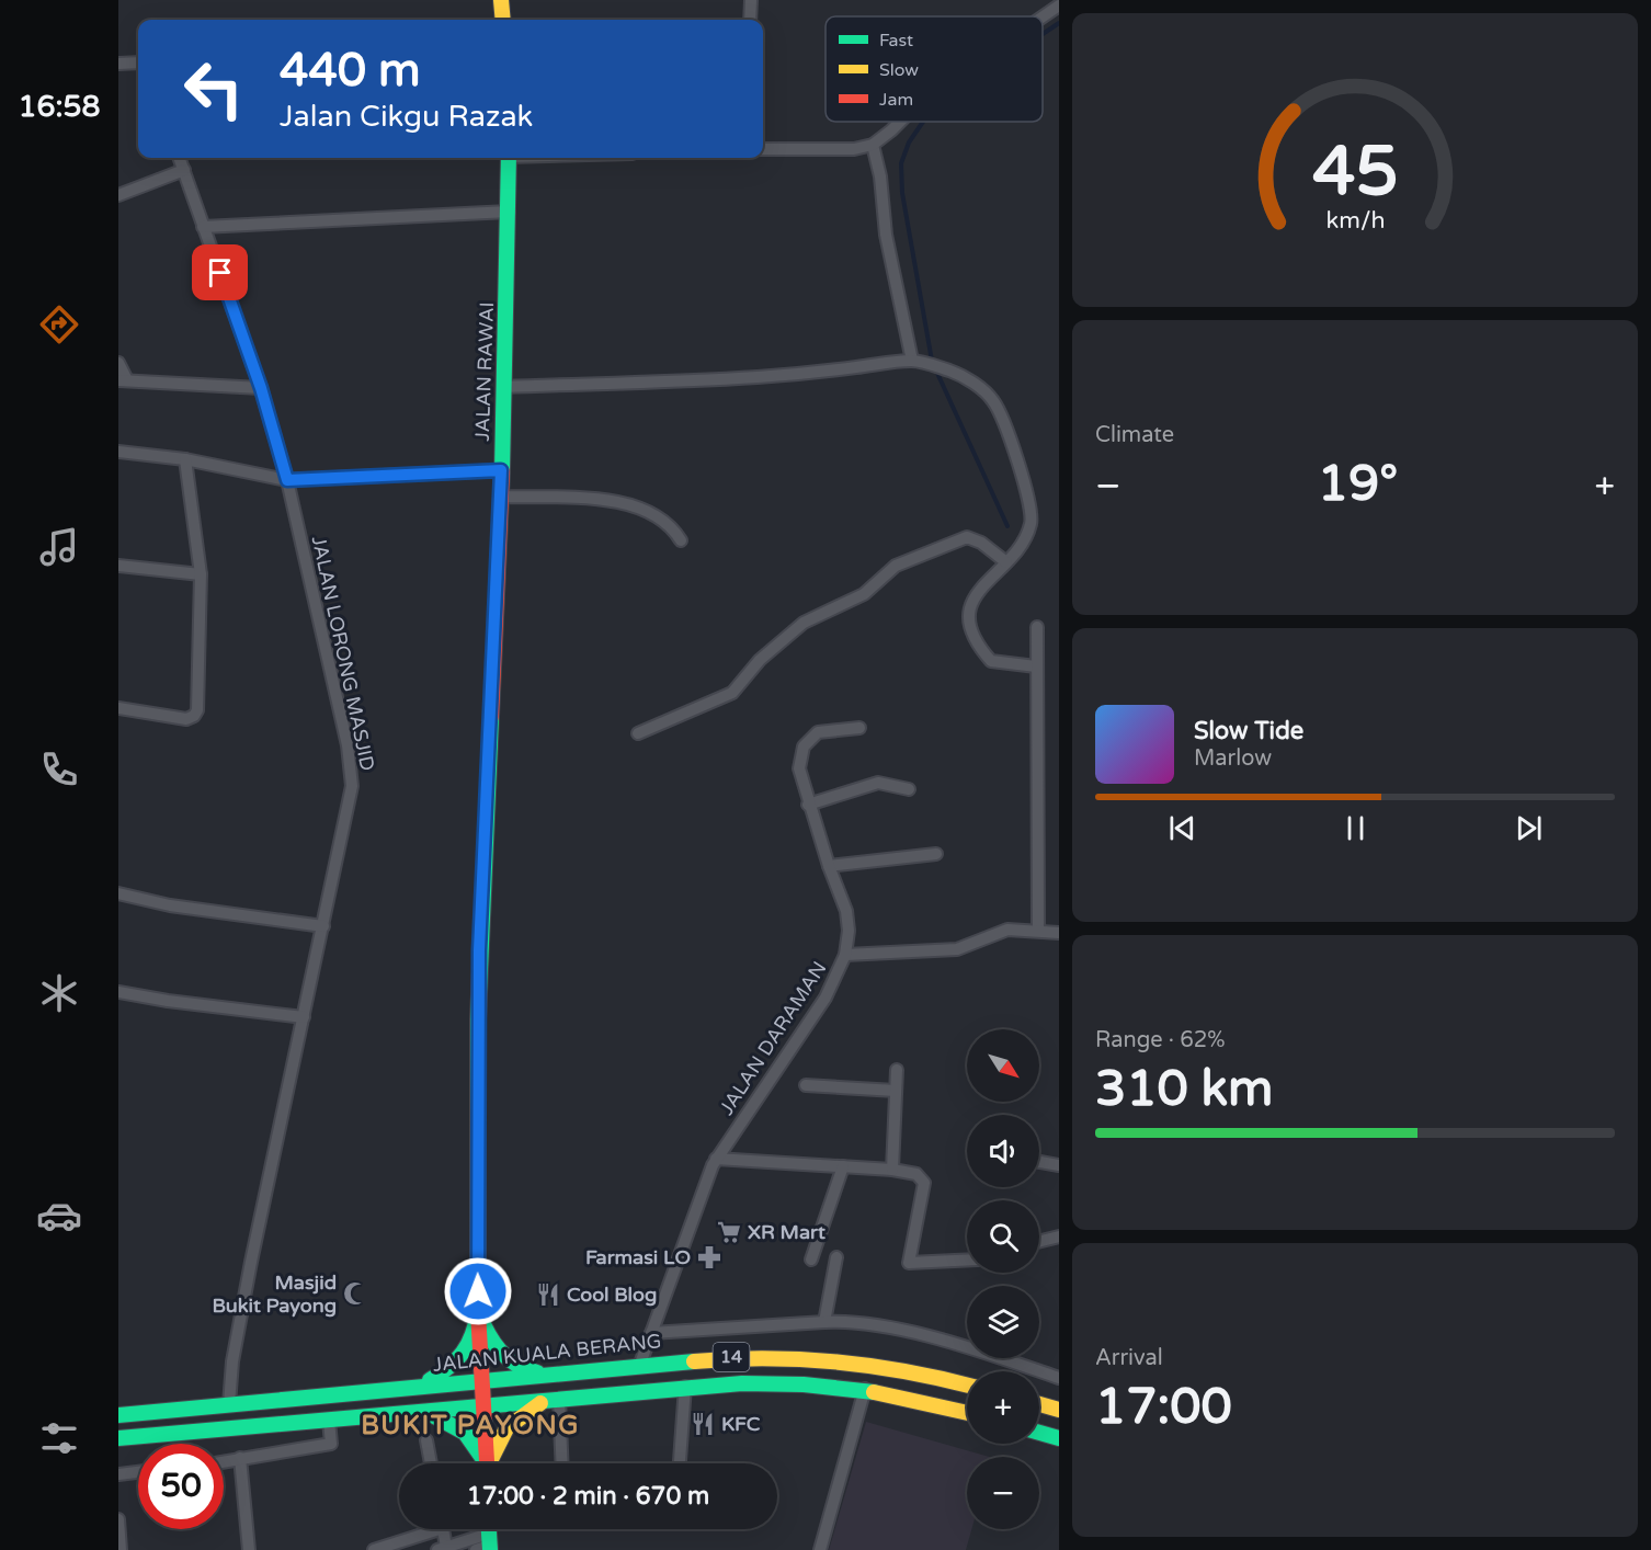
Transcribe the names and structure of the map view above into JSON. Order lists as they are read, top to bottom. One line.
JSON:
{"streets":{"main road":["JALAN RAWAI","JALAN KUALA BERANG","14"],"street":["JALAN LORONG MASJID","JALAN DARAMAN"]},"crossings":[["JALAN RAWAI","JALAN KUALA BERANG"],["JALAN RAWAI","14"],["JALAN LORONG MASJID","JALAN KUALA BERANG"],["JALAN DARAMAN","JALAN KUALA BERANG"]],"districts":["BUKIT PAYONG"],"places":{"supermarket":["XR Mart"],"pharmacy":["Farmasi LO"],"mosque":["Masjid Bukit Payong"],"restaurant":["Cool Blog","KFC"]},"legend":["Fast","Slow","Jam"],"north":"bottom right","page":{"tabs":"16:58","turn":["440 m","Jalan Cikgu Razak"],"tile":["Climate",["Range · 62%","310 km"],["Arrival","17:00"]],"heat":["−","19°","+"],"song":["Slow Tide","Marlow"],"map_buttons":["+","−"],"limit":"50","trip":"17:00 · 2 min · 670 m","gauge":["45","km/h"]}}
